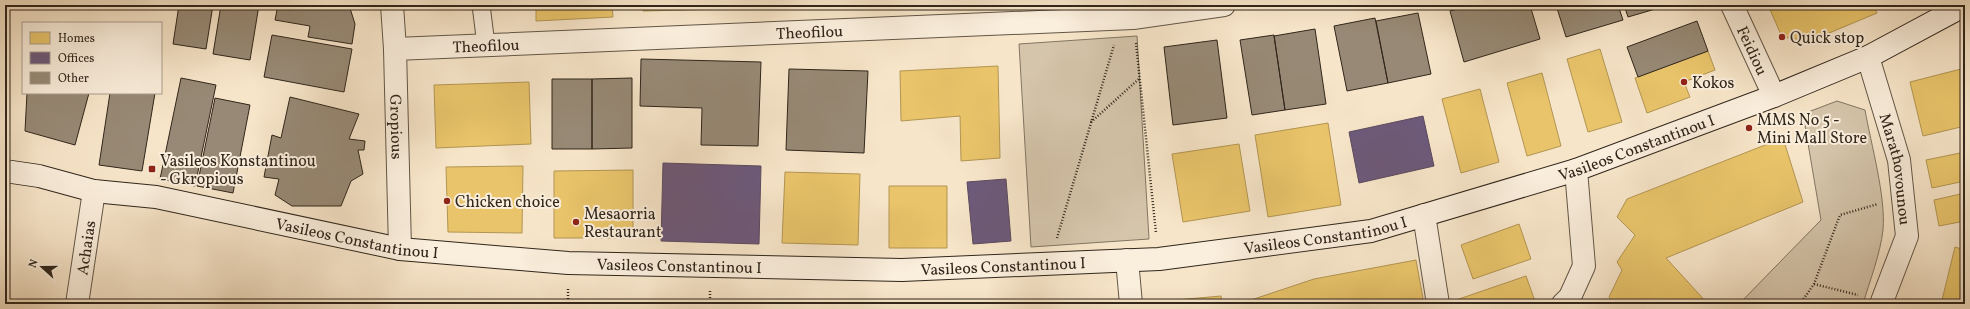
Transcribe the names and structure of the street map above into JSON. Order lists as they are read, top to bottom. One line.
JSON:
{"streets":{"main road":["Theofilou","Feidiou","Gropious","Vasileos Constantinou I","Marathovounou","Achaias"]},"crossings":[["Theofilou","Gropious"],["Feidiou","Vasileos Constantinou I"],["Gropious","Vasileos Constantinou I"],["Vasileos Constantinou I","Marathovounou"],["Vasileos Constantinou I","Achaias"]],"places":{"other":["Quick stop","Kokos","MMS No 5 - Mini Mall Store","Chicken choice","Mesaorria Restaurant"],"transit":["Vasileos Konstantinou - Gkropious"]},"legend":["Homes","Offices","Other"],"north":"left"}
